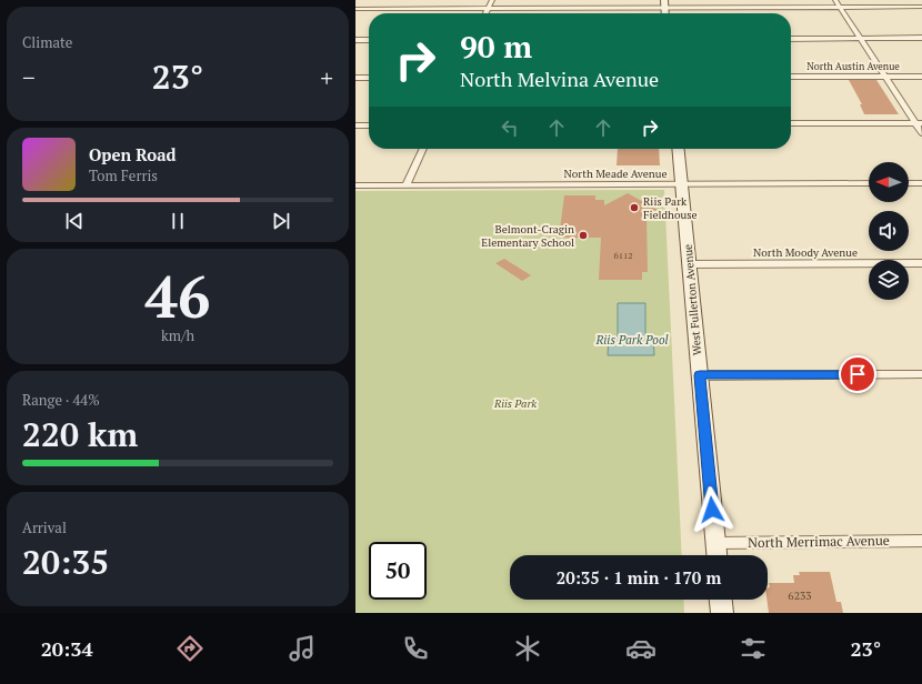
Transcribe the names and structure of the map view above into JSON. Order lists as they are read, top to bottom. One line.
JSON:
{"streets":{"main road":["West Fullerton Avenue"],"street":["North Austin Avenue","North Meade Avenue","North Moody Avenue","North Merrimac Avenue"]},"crossings":[["North Meade Avenue","West Fullerton Avenue"],["North Moody Avenue","West Fullerton Avenue"],["West Fullerton Avenue","North Merrimac Avenue"]],"water":["Riis Park Pool"],"parks":["Riis Park"],"places":["Riis Park Fieldhouse","Belmont-Cragin Elementary School"],"house_numbers":["6112","6233"],"north":"left","page":{"tile":["Climate",["46","km/h"],["Range · 44%","220 km"],["Arrival","20:35"]],"turn":["90 m","North Melvina Avenue"],"heat":["−","23°","+"],"song":["Open Road","Tom Ferris"],"limit":"50","trip":"20:35 · 1 min · 170 m","tabs":["20:34","23°"]}}
